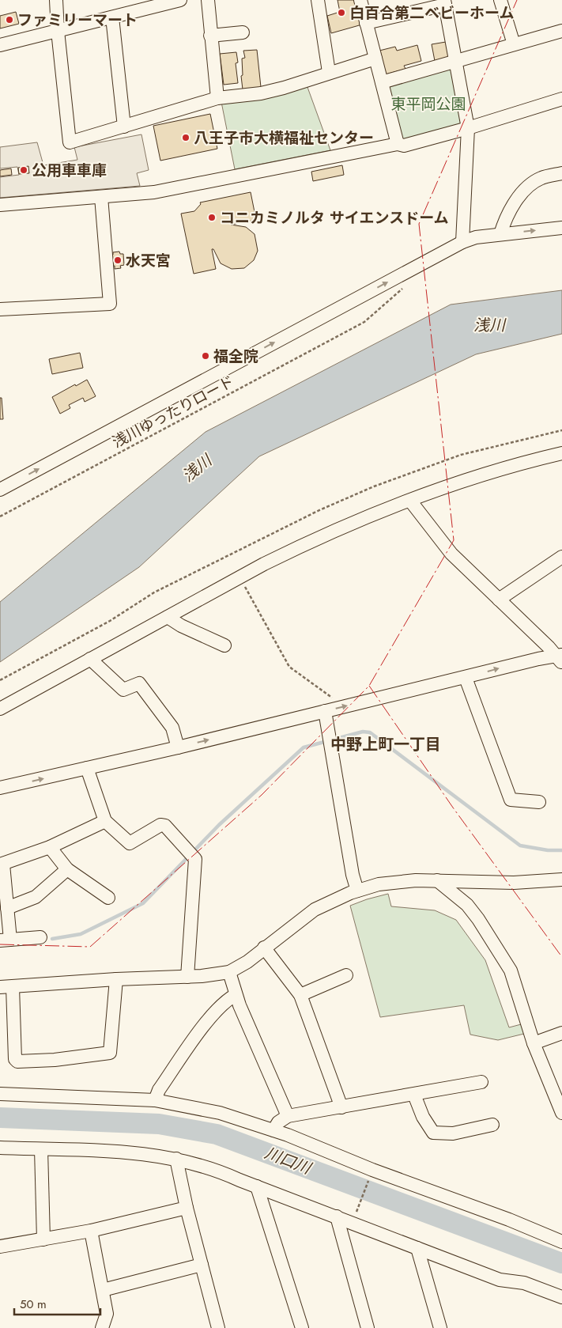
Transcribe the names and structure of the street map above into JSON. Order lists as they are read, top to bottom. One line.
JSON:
{"streets":{"path":["浅川ゆったりロード"]},"districts":["中野上町一丁目"],"water":["浅川","川口川"],"parks":["東平岡公園"],"places":["白百合第二ベビーホーム","ファミリーマート","八王子市大横福祉センター","公用車車庫","コニカミノルタ サイエンスドーム","水天宮","福全院"],"scale_bar":"50 m"}
